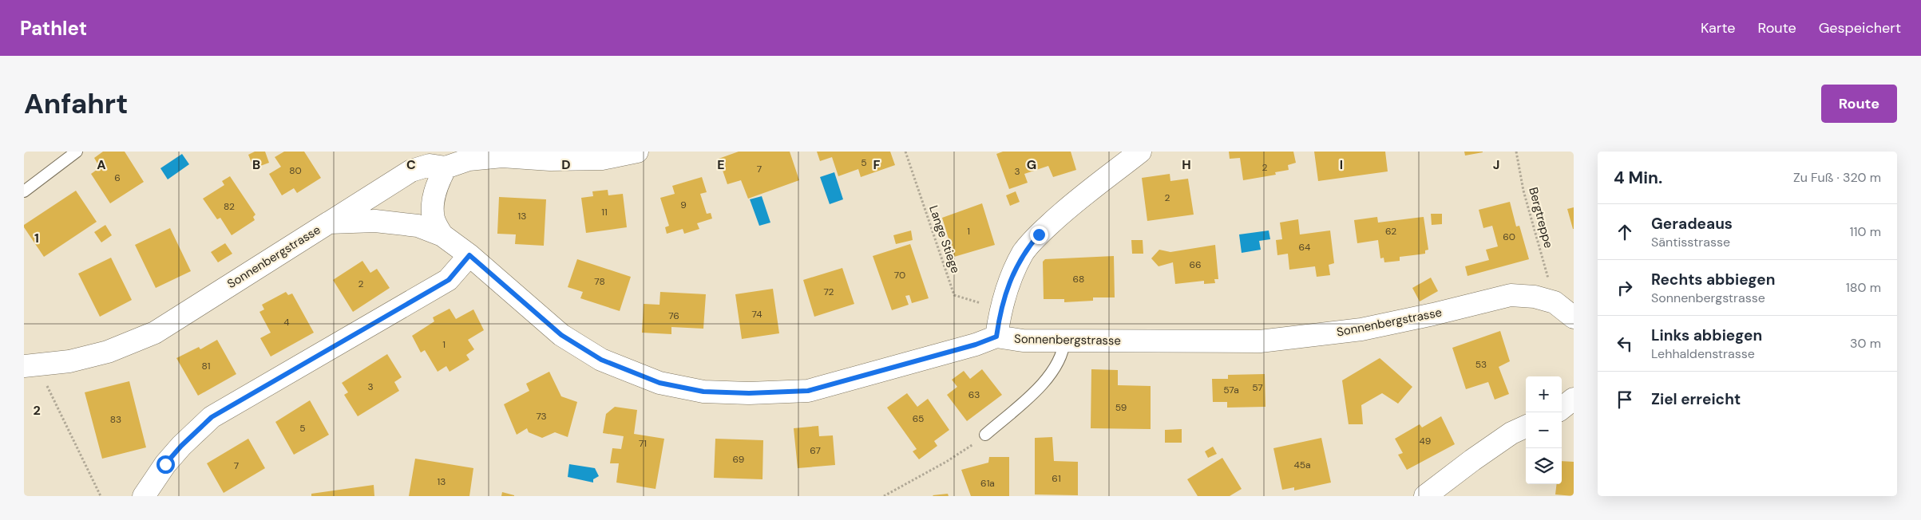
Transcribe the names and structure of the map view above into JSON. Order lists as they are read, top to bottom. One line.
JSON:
{"streets":{"street":["Sonnenbergstrasse"],"path":["Bergtreppe","Lange Stiege"]},"house_numbers":["5","2","7","80","3","6","2","9","82","11","13","1","62","60","64","66","70","68","78","2","72","74","76","4","1","53","81","3","57","57a","63","59","73","65","83","5","49","71","67","69","45a","7","61","13","61a"],"page":{"header":"Pathlet","nav":["Karte","Route","Gespeichert"],"buttons":"Route","title":"Anfahrt","heading":["4 Min.","Zu Fuß · 320 m"],"list":[["Geradeaus","Säntisstrasse","110 m"],["Rechts abbiegen","Sonnenbergstrasse","180 m"],["Links abbiegen","Lehhaldenstrasse","30 m"],"Ziel erreicht"],"map_buttons":["+","−"]},"grid":{"columns":["A","B","C","D","E","F","G","H","I","J"],"rows":["1","2"]}}
